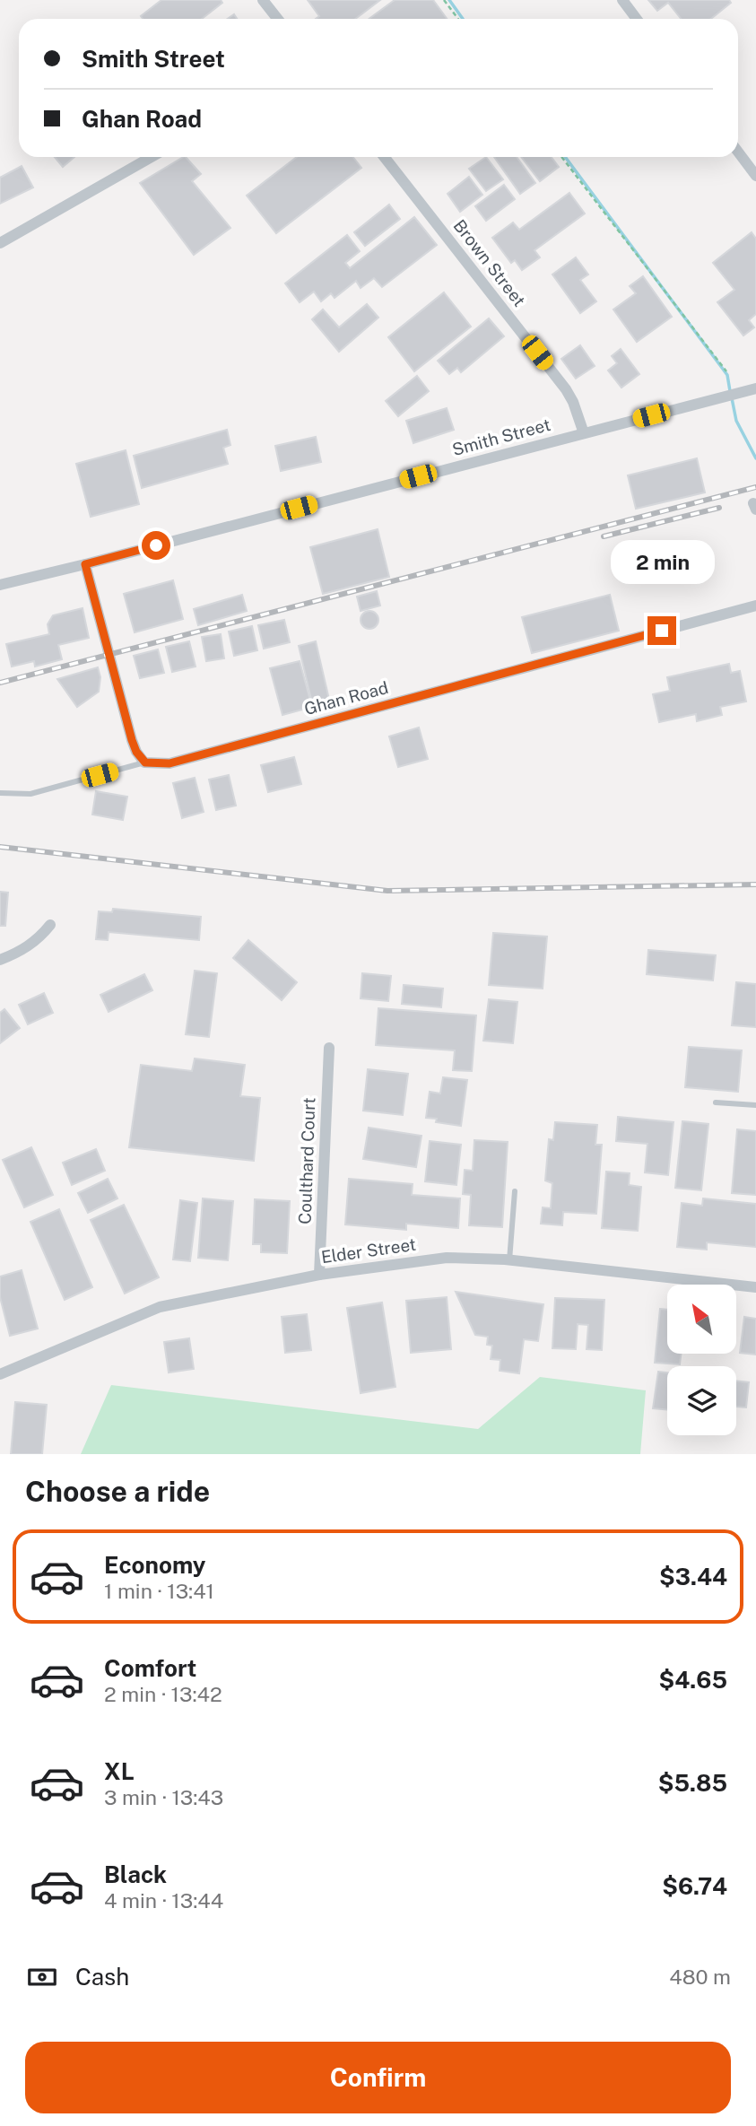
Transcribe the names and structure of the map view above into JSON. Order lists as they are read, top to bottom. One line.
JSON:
{"streets":{"street":["Brown Street","Smith Street","Ghan Road","Coulthard Court","Elder Street"]},"crossings":[["Brown Street","Smith Street"],["Coulthard Court","Elder Street"]],"north":"top left","page":{"banner":["Smith Street","Ghan Road"],"bubble":"2 min","heading":"Choose a ride","list":[{"name":"Economy","note":"1 min · 13:41","value":"$3.44"},{"name":"Comfort","note":"2 min · 13:42","value":"$4.65"},{"name":"XL","note":"3 min · 13:43","value":"$5.85"},{"name":"Black","note":"4 min · 13:44","value":"$6.74"}],"pay":["Cash","480 m"],"buttons":"Confirm"}}
